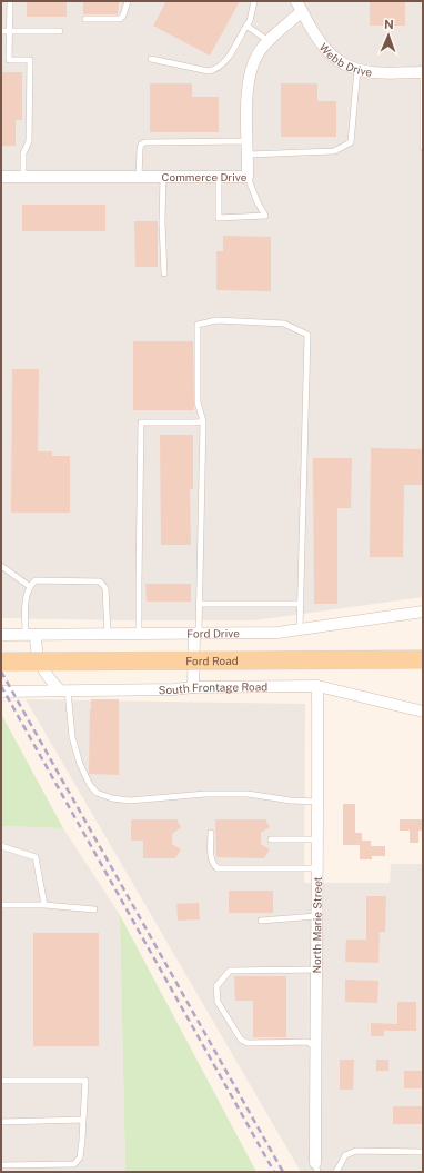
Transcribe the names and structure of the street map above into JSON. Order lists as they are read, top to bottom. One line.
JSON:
{"streets":{"main road":["Ford Road"],"street":["Webb Drive","Commerce Drive","Ford Drive","South Frontage Road","North Marie Street"]},"crossings":[["Webb Drive","Commerce Drive"],["South Frontage Road","North Marie Street"]],"north":"top"}
